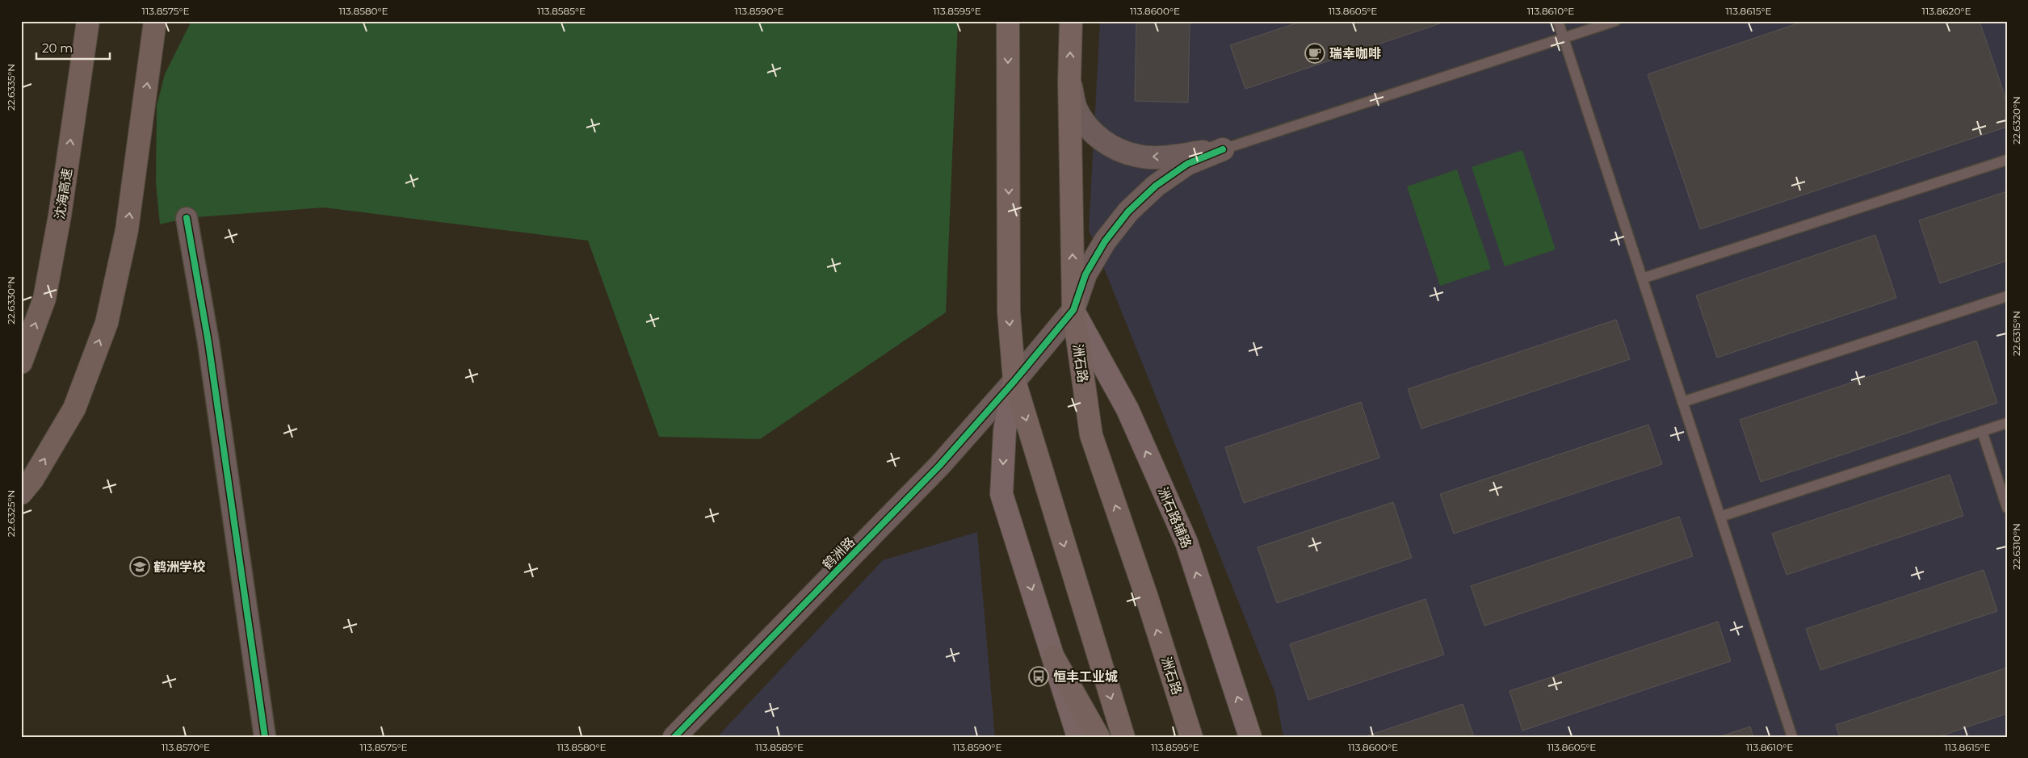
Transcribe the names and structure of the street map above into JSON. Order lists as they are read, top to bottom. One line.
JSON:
{"streets":{"highway":["沈海高速"],"main road":["洲石路","洲石路辅路"],"street":["鹤洲路"]},"crossings":[["洲石路","洲石路辅路"],["洲石路","鹤洲路"],["洲石路辅路","鹤洲路"]],"places":{"cafe":["瑞幸咖啡"],"school or university":["鹤洲学校"],"bus stop":["恒丰工业城"]},"scale_bar":"20 m","coordinates":["113.8575°E","113.8580°E","113.8585°E","113.8590°E","113.8595°E","113.8600°E","113.8605°E","113.8610°E","113.8615°E","113.8620°E","22.6335°N","22.6320°N","22.6330°N","22.6315°N","22.6325°N","22.6310°N","113.8570°E"]}
